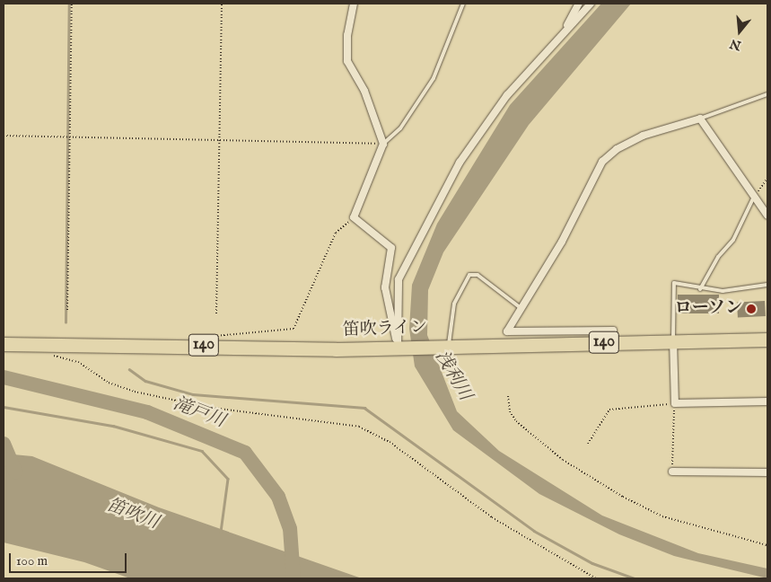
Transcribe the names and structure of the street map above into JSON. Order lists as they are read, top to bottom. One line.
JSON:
{"streets":{"highway":["笛吹ライン","140"]},"water":["浅利川","滝戸川","笛吹川"],"places":["ローソン"],"scale_bar":"100 m","north":"bottom"}
